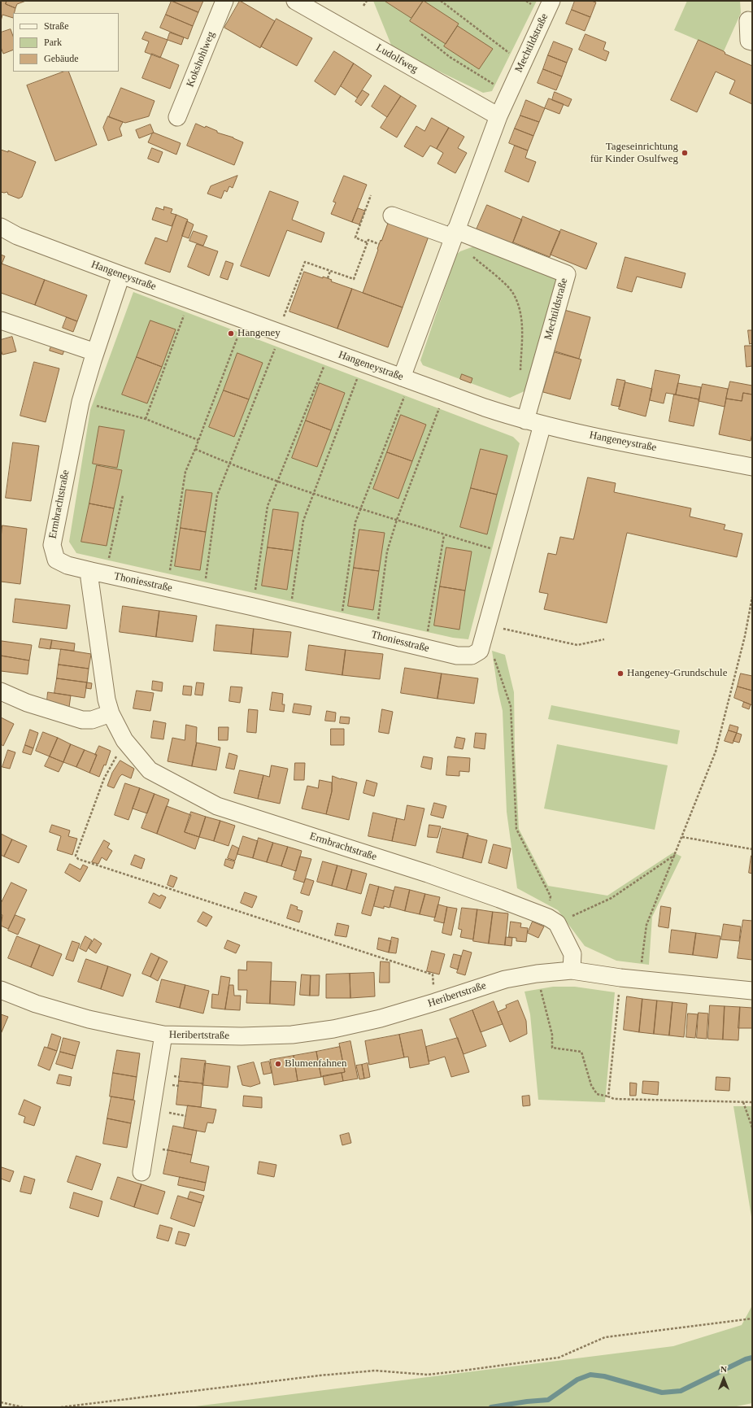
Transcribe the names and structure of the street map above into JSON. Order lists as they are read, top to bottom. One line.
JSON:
{"streets":{"street":["Mechtildstraße","Ludolfweg","Kokshohlweg","Hangeneystraße","Ermbrachtstraße","Thoniesstraße","Heribertstraße"]},"crossings":[["Mechtildstraße","Ludolfweg"],["Mechtildstraße","Hangeneystraße"],["Hangeneystraße","Ermbrachtstraße"],["Ermbrachtstraße","Thoniesstraße"]],"places":["Tageseinrichtung für Kinder Osulfweg","Hangeney","Hangeney-Grundschule","Blumenfahnen"],"legend":["Straße","Park","Gebäude"],"north":"top"}
